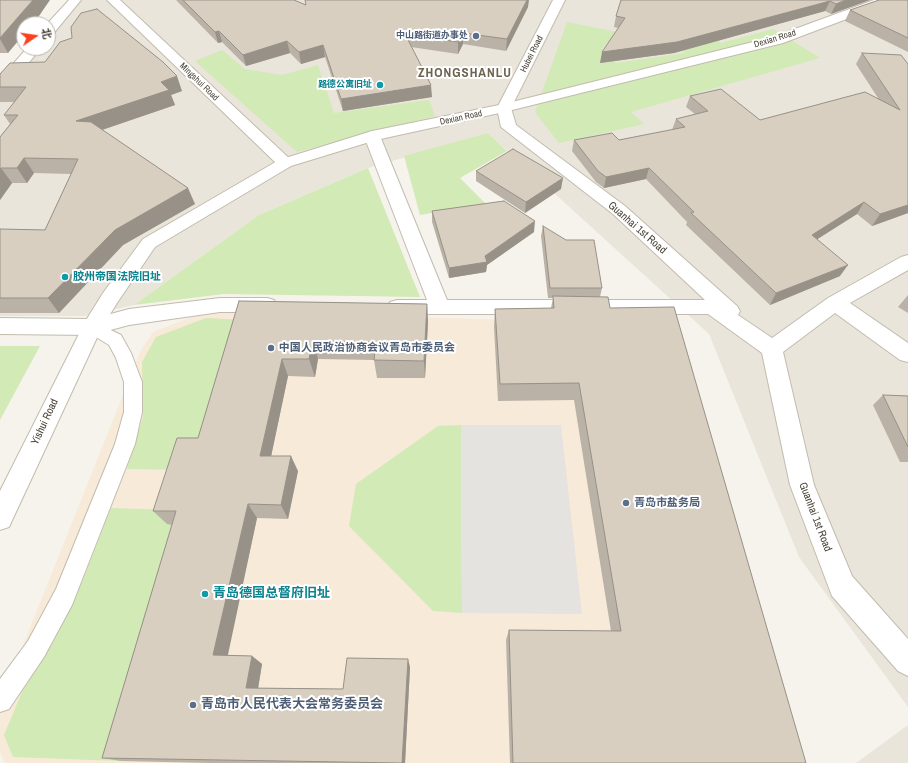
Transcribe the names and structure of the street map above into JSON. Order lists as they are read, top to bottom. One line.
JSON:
{"streets":{"street":["Dexian Road","Hubei Road","Mingshui Road","Guanhai 1st Road","Yishui Road"]},"crossings":[["Dexian Road","Hubei Road"],["Dexian Road","Mingshui Road"],["Dexian Road","Guanhai 1st Road"],["Dexian Road","Yishui Road"],["Hubei Road","Guanhai 1st Road"]],"districts":["ZHONGSHANLU"],"places":["中山路街道办事处","路德公寓旧址","胶州帝国法院旧址","中国人民政治协商会议青岛市委员会","青岛市盐务局","青岛德国总督府旧址","青岛市人民代表大会常务委员会"],"north":"right"}
